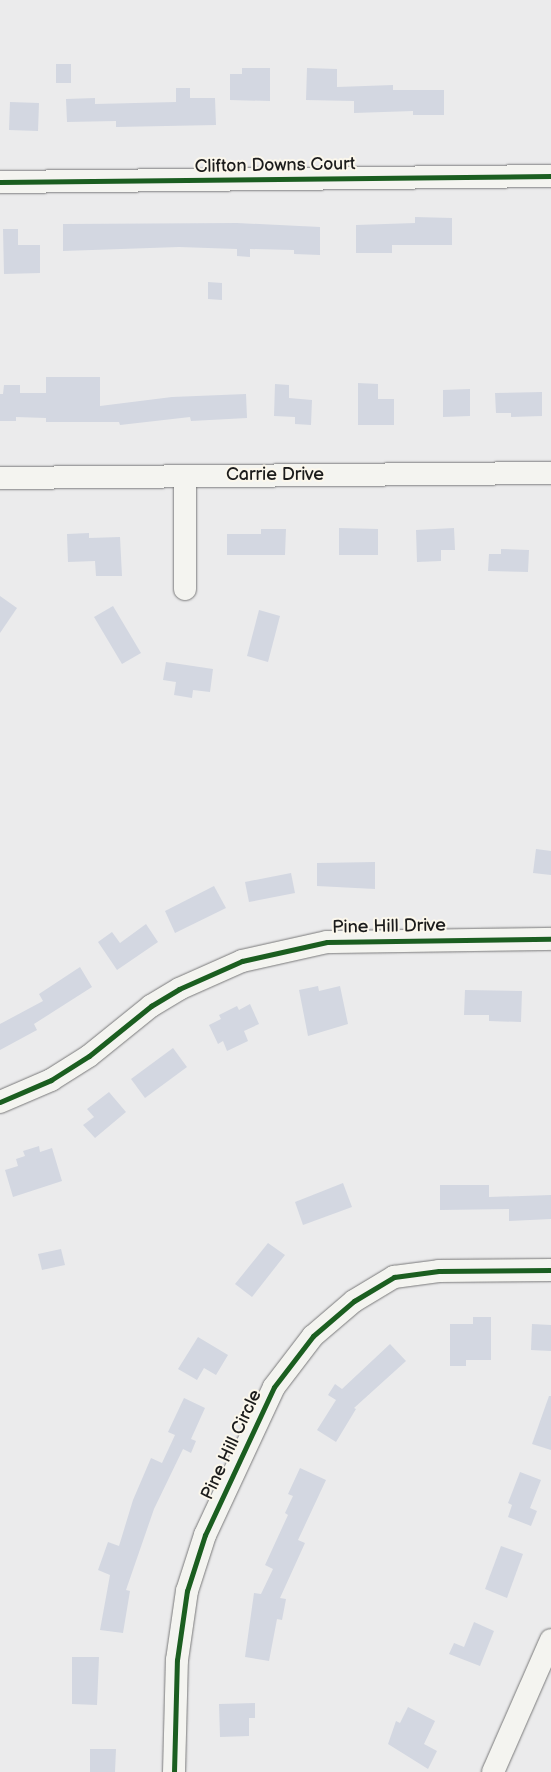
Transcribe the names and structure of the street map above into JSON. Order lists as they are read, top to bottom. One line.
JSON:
{"streets":{"street":["Clifton Downs Court","Carrie Drive","Pine Hill Drive","Pine Hill Circle"]}}
